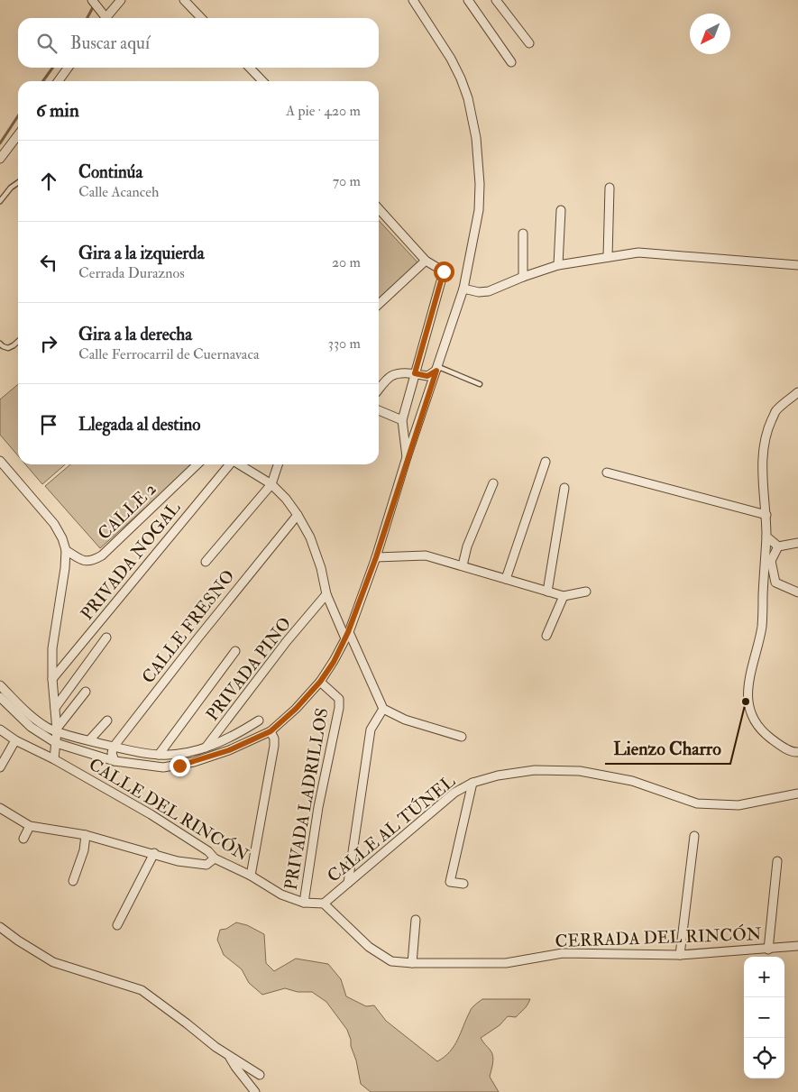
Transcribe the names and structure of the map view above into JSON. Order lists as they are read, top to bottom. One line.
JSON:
{"streets":{"street":["CALLE 2","PRIVADA NOGAL","CALLE FRESNO","PRIVADA PINO","PRIVADA LADRILLOS","CALLE DEL RINCÓN","CALLE AL TÚNEL","CERRADA DEL RINCÓN"]},"crossings":[["PRIVADA LADRILLOS","CALLE DEL RINCÓN"],["CALLE DEL RINCÓN","CALLE AL TÚNEL"]],"places":["Lienzo Charro"],"north":"bottom left","page":{"search":"Buscar aquí","heading":["6 min","A pie · 420 m"],"list":[["Continúa","Calle Acanceh","70 m"],["Gira a la izquierda","Cerrada Duraznos","20 m"],["Gira a la derecha","Calle Ferrocarril de Cuernavaca","330 m"],"Llegada al destino"],"map_buttons":["+","−"]}}
